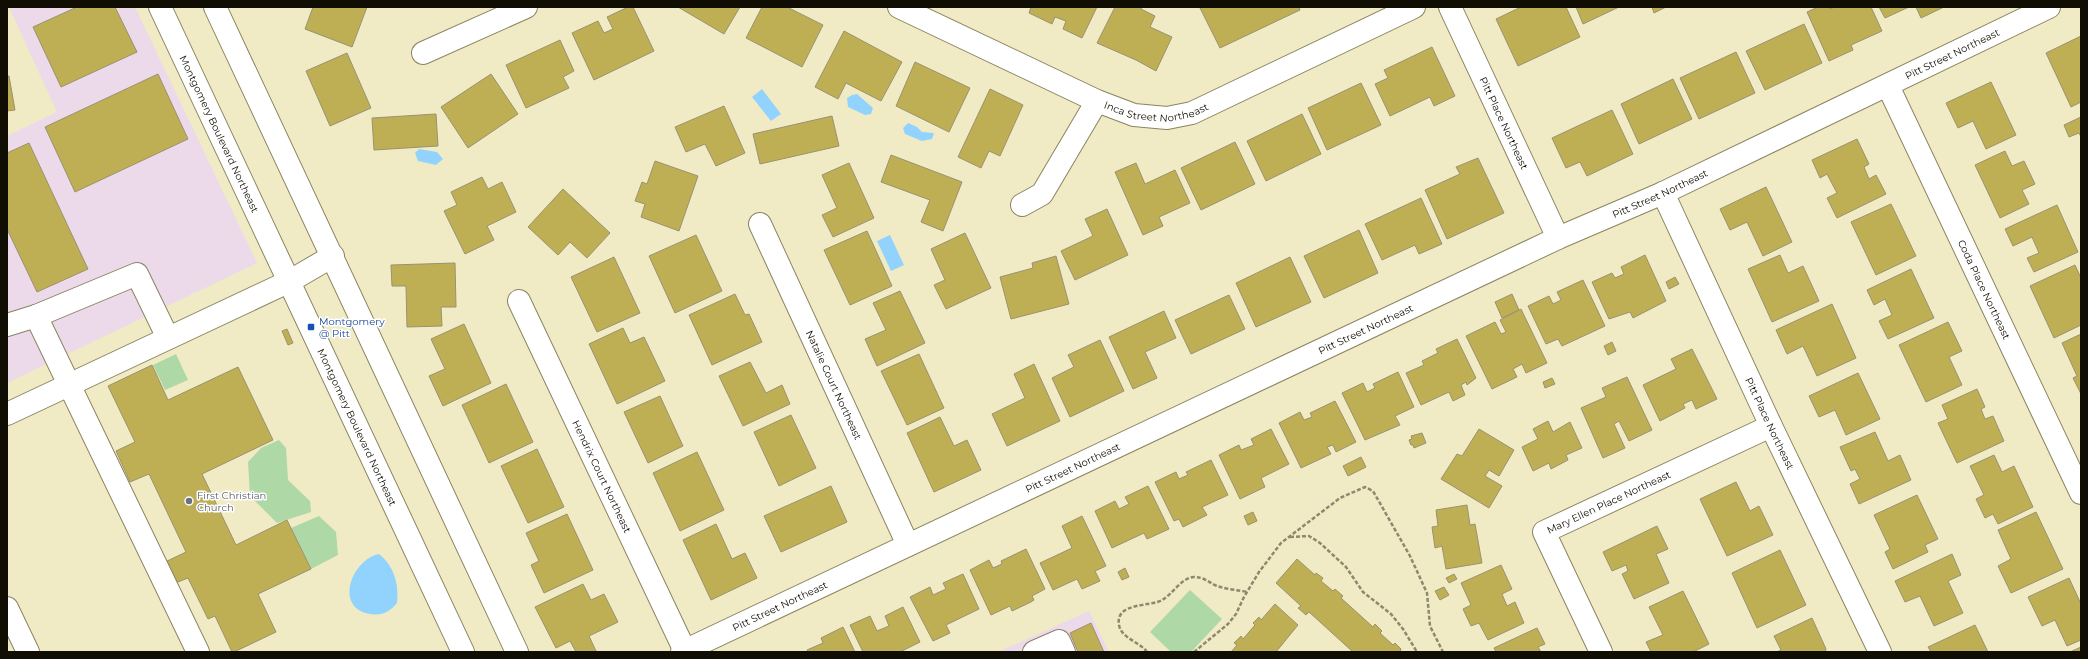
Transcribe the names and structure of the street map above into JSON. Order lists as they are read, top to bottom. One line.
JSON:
{"streets":{"street":["Pitt Street Northeast","Inca Street Northeast","Pitt Place Northeast","Montgomery Boulevard Northeast","Coda Place Northeast","Natalie Court Northeast","Hendrix Court Northeast","Mary Ellen Place Northeast"]},"crossings":[["Pitt Street Northeast","Pitt Place Northeast"],["Pitt Street Northeast","Coda Place Northeast"],["Pitt Street Northeast","Natalie Court Northeast"],["Pitt Street Northeast","Hendrix Court Northeast"],["Pitt Place Northeast","Mary Ellen Place Northeast"]],"places":{"transit":["Montgomery @ Pitt"],"other":["First Christian Church"]}}
